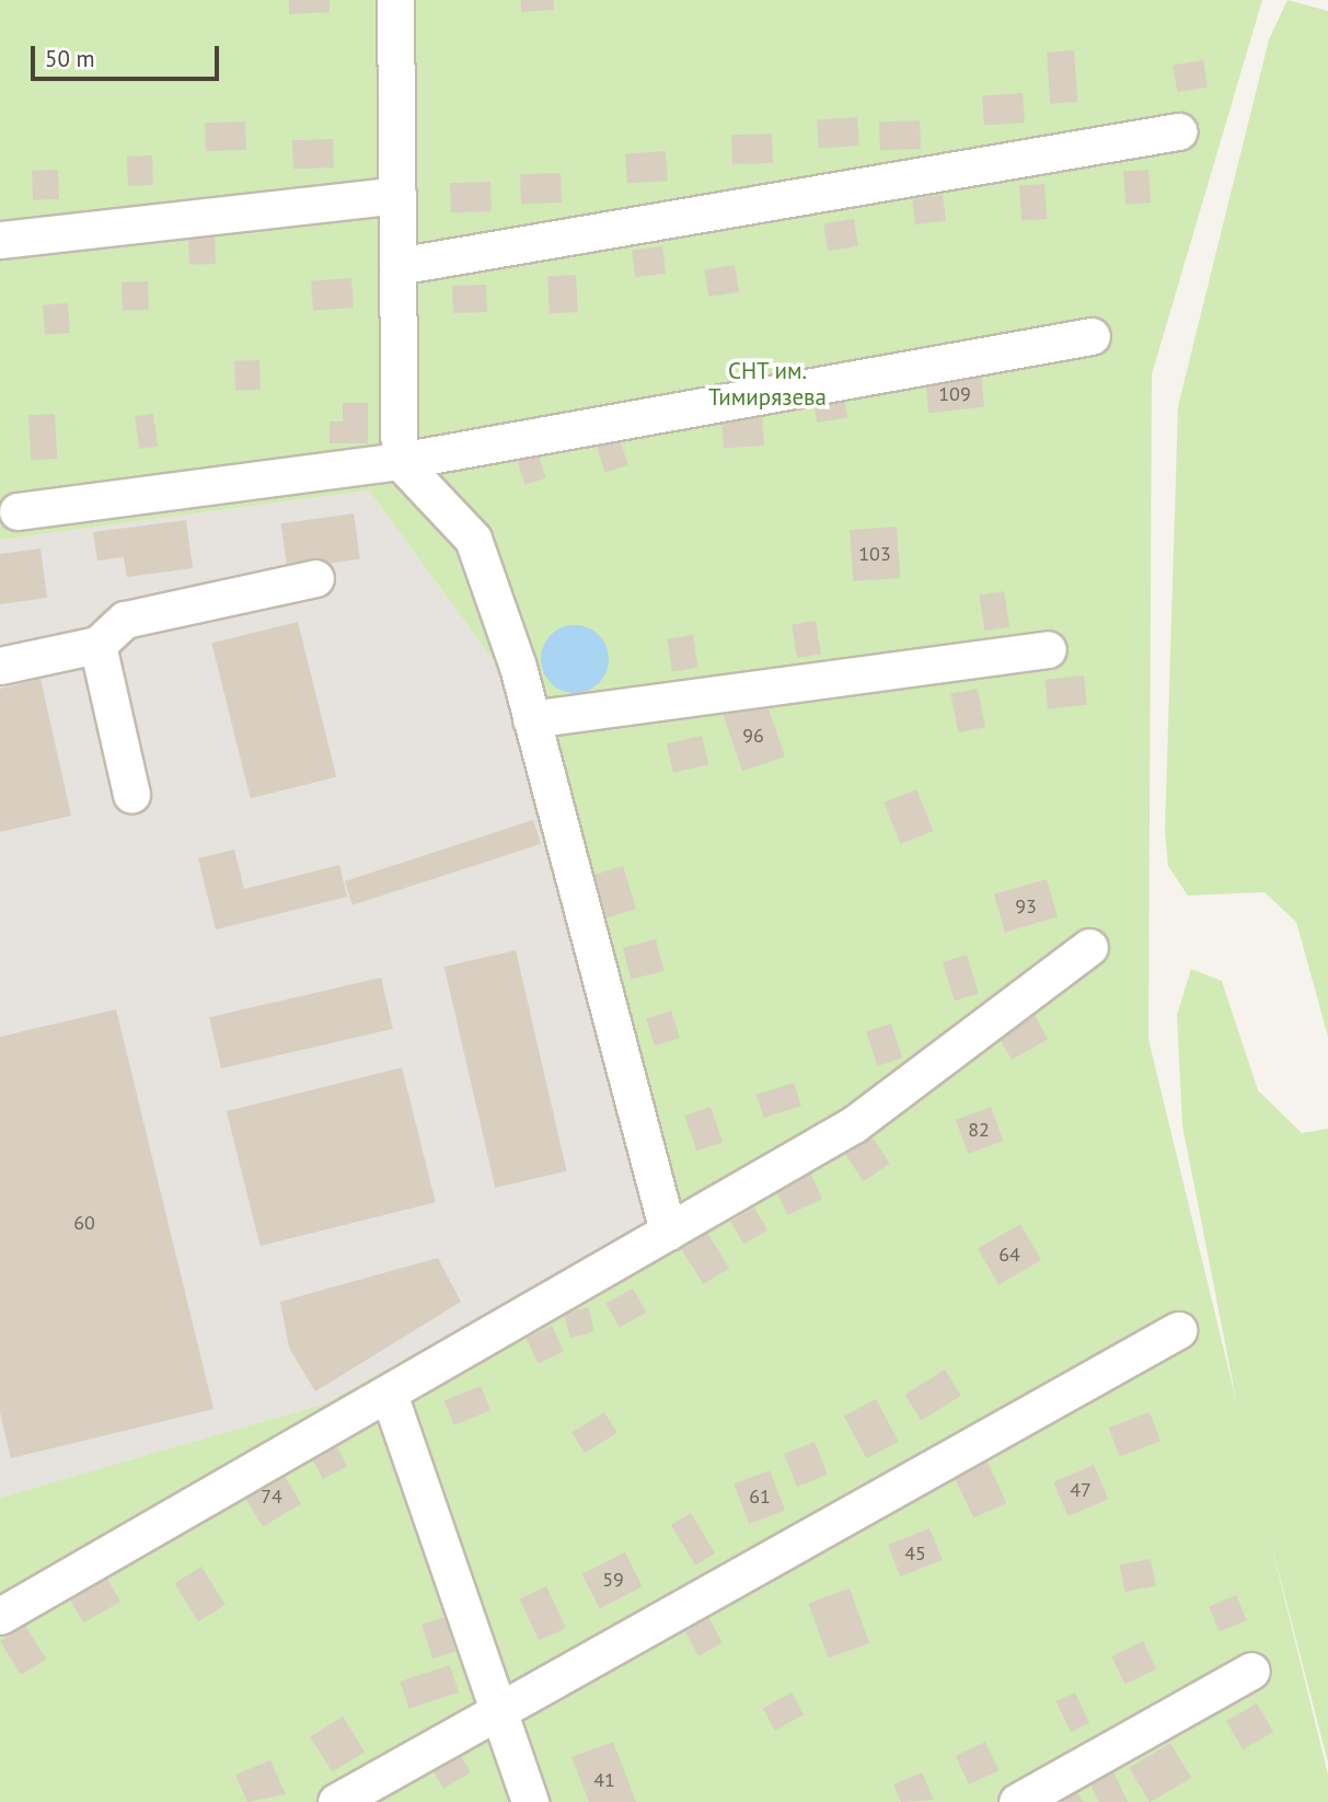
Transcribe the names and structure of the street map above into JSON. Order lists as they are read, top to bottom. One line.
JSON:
{"parks":["СНТ им. Тимирязева"],"house_numbers":["109","103","96","93","82","60","64","47","74","61","45","59","41"],"scale_bar":"50 m"}
